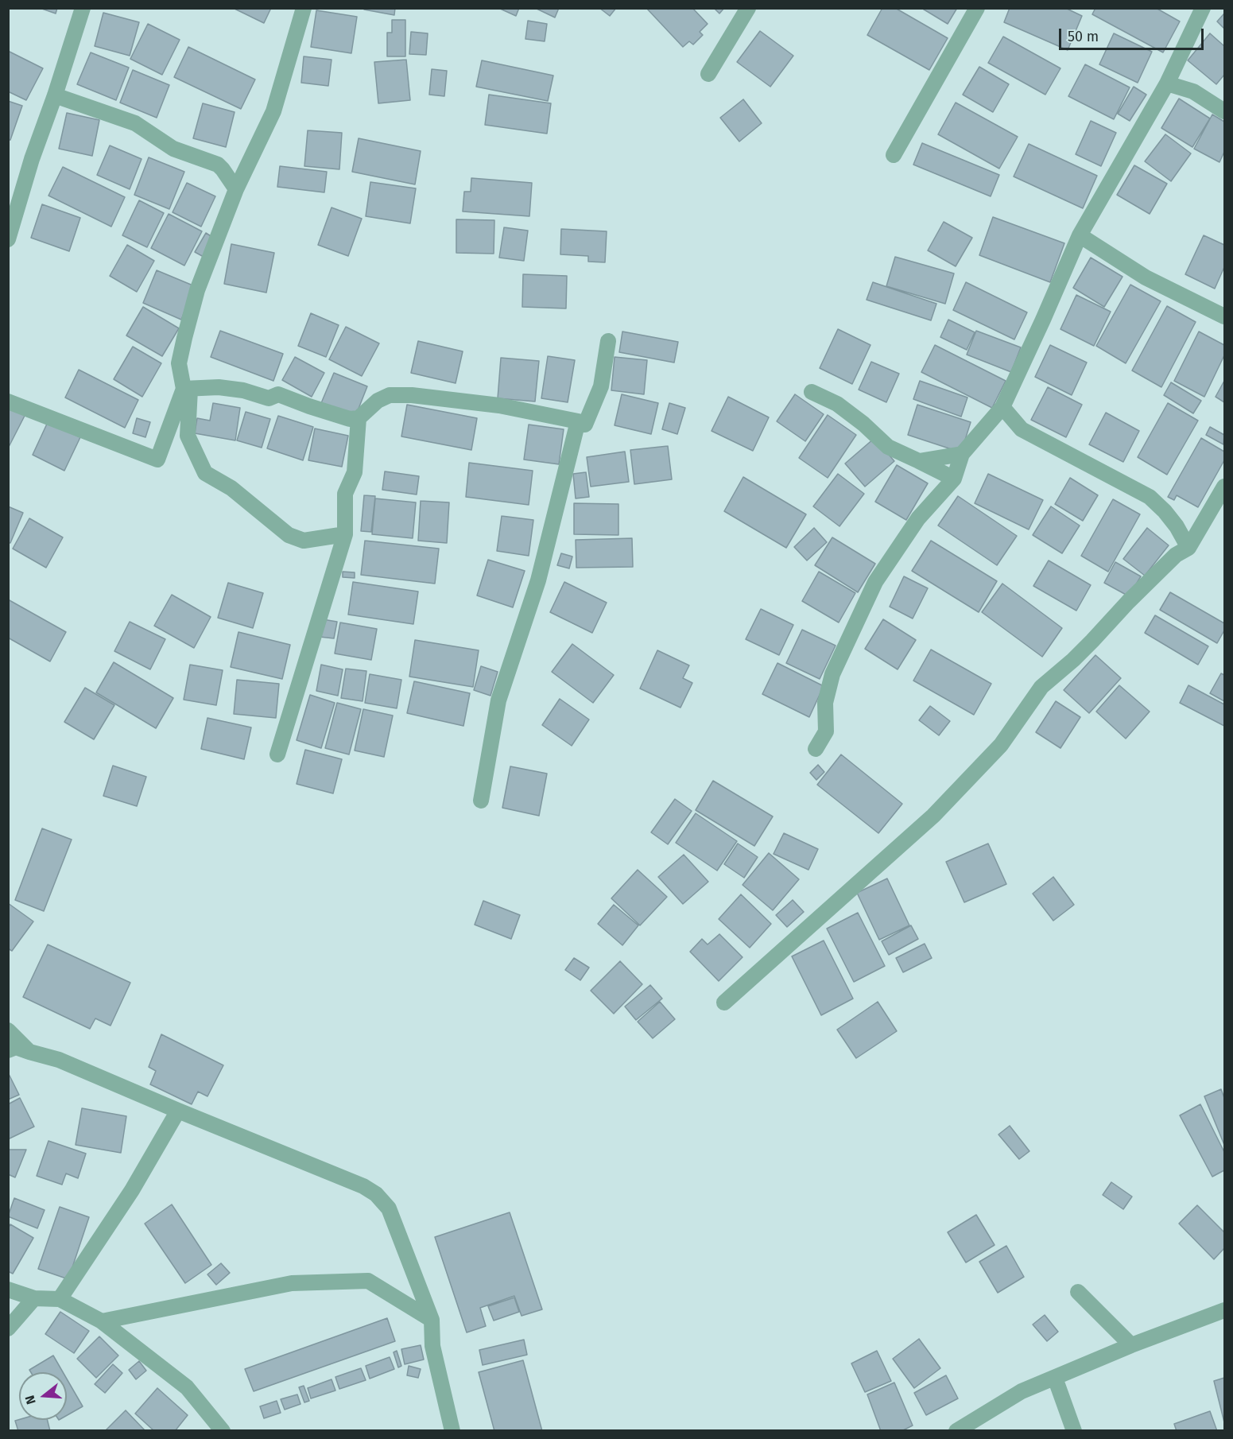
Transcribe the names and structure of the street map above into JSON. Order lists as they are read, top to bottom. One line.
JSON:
{"scale_bar":"50 m","north":"left"}
